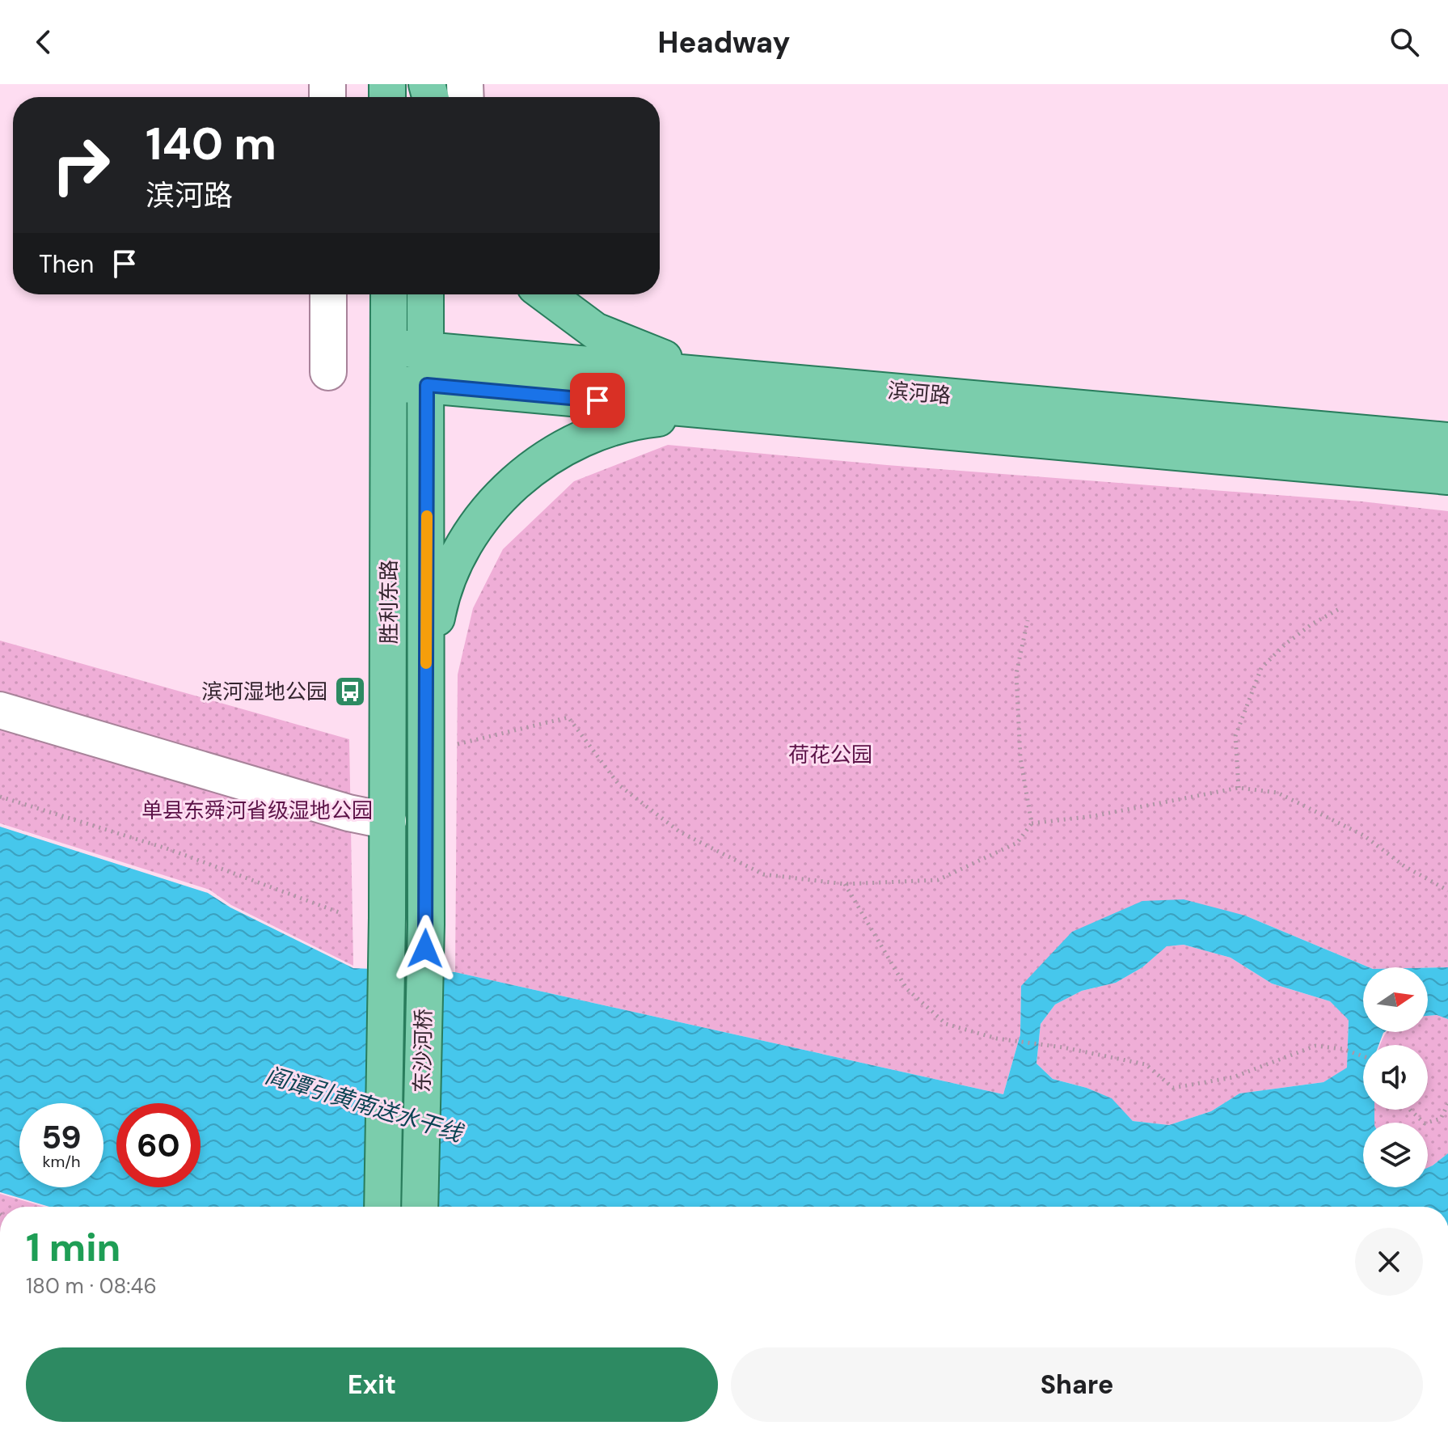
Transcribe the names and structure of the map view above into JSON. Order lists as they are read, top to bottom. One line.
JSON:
{"streets":{"main road":["滨河路","胜利东路","东沙河桥"]},"crossings":[["滨河路","胜利东路"],["胜利东路","东沙河桥"]],"water":["阎谭引黄南送水干线"],"parks":["荷花公园","单县东舜河省级湿地公园"],"places":{"bus stop":["滨河湿地公园"]},"north":"right","page":{"header":"Headway","turn":["140 m","滨河路"],"then":"Then","speed":"59 km/h","limit":"60","heading":["1 min","180 m · 08:46"],"buttons":["Exit","Share"]}}
